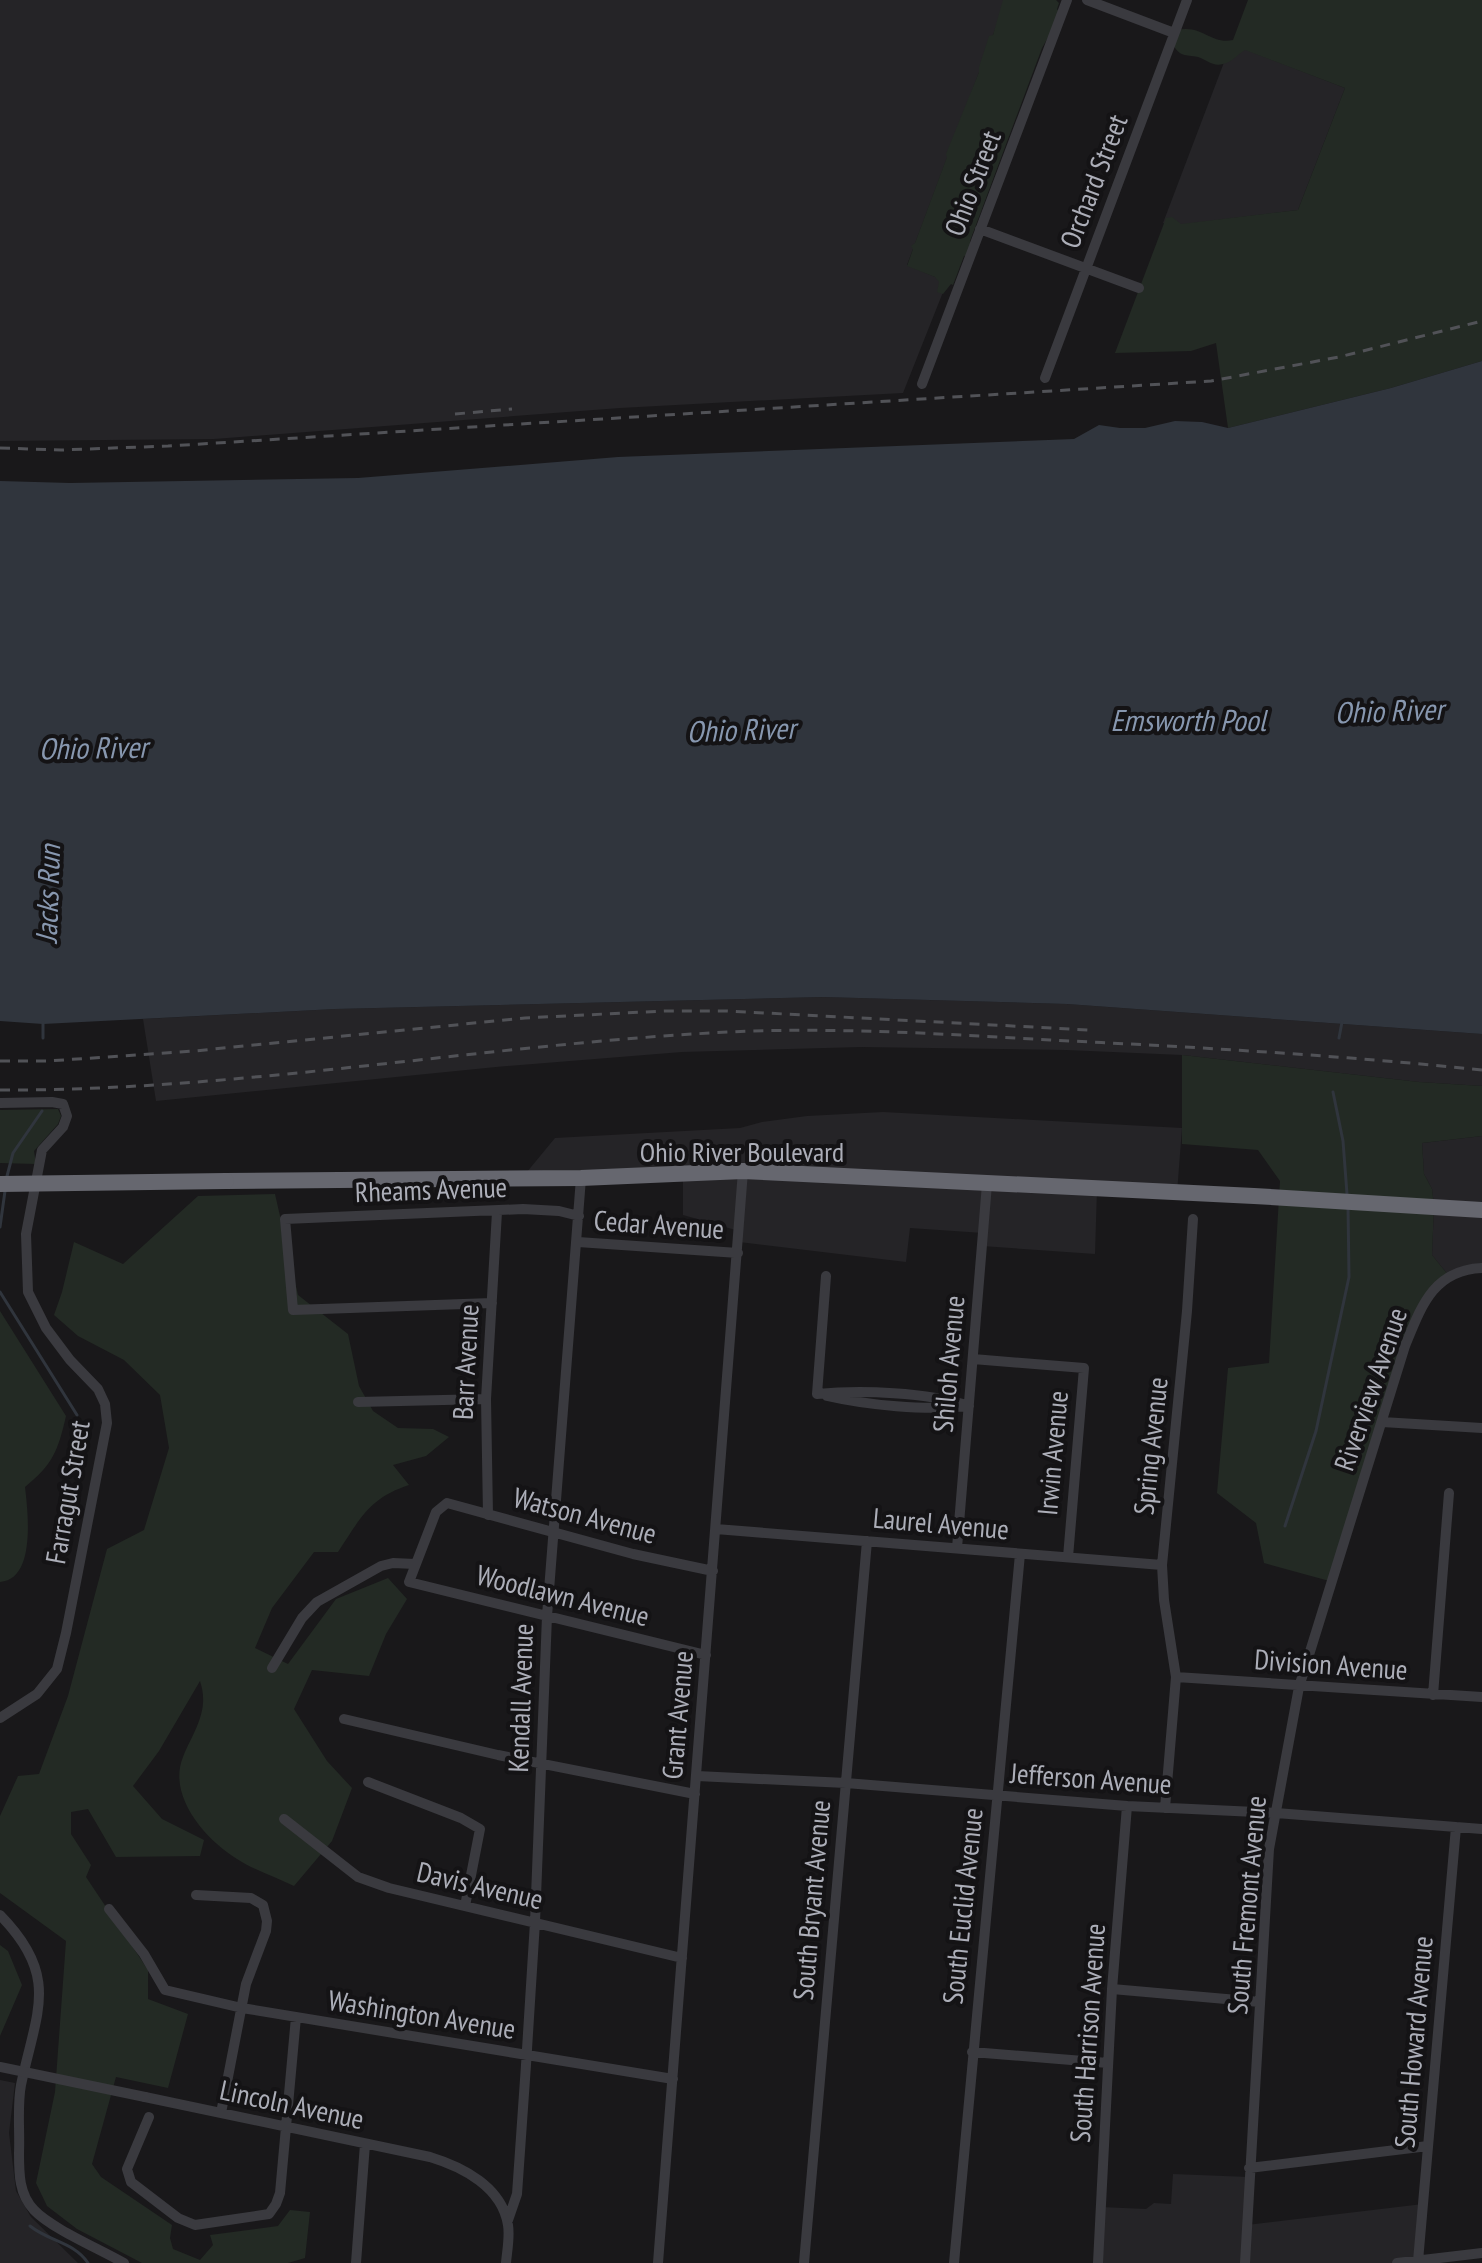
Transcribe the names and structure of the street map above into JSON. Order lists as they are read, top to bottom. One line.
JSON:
{"streets":{"highway":["Ohio River Boulevard"],"street":["Orchard Street","Ohio Street","Rheams Avenue","Cedar Avenue","Barr Avenue","Shiloh Avenue","Riverview Avenue","Spring Avenue","Irwin Avenue","Farragut Street","Watson Avenue","Laurel Avenue","Woodlawn Avenue","Division Avenue","Kendall Avenue","Grant Avenue","Jefferson Avenue","Davis Avenue","South Bryant Avenue","South Fremont Avenue","South Euclid Avenue","Washington Avenue","South Harrison Avenue","South Howard Avenue","Lincoln Avenue"]},"crossings":[["Ohio River Boulevard","Shiloh Avenue"],["Ohio River Boulevard","Kendall Avenue"],["Ohio River Boulevard","Grant Avenue"],["Rheams Avenue","Barr Avenue"],["Rheams Avenue","Kendall Avenue"],["Cedar Avenue","Kendall Avenue"],["Cedar Avenue","Grant Avenue"],["Barr Avenue","Watson Avenue"],["Shiloh Avenue","Irwin Avenue"],["Shiloh Avenue","Laurel Avenue"],["Riverview Avenue","South Fremont Avenue"],["Spring Avenue","Laurel Avenue"],["Spring Avenue","Division Avenue"],["Irwin Avenue","Laurel Avenue"],["Watson Avenue","Woodlawn Avenue"],["Watson Avenue","Kendall Avenue"],["Watson Avenue","Grant Avenue"],["Laurel Avenue","Grant Avenue"],["Laurel Avenue","South Bryant Avenue"],["Laurel Avenue","South Euclid Avenue"],["Woodlawn Avenue","Kendall Avenue"],["Woodlawn Avenue","Grant Avenue"],["Division Avenue","South Fremont Avenue"],["Kendall Avenue","Davis Avenue"],["Kendall Avenue","Washington Avenue"],["Kendall Avenue","Lincoln Avenue"],["Grant Avenue","Jefferson Avenue"],["Grant Avenue","Davis Avenue"],["Grant Avenue","Washington Avenue"],["Jefferson Avenue","South Bryant Avenue"],["Jefferson Avenue","South Fremont Avenue"],["Jefferson Avenue","South Euclid Avenue"],["Jefferson Avenue","South Harrison Avenue"],["Jefferson Avenue","South Howard Avenue"]],"water":["Ohio River","Emsworth Pool","Jacks Run"]}
